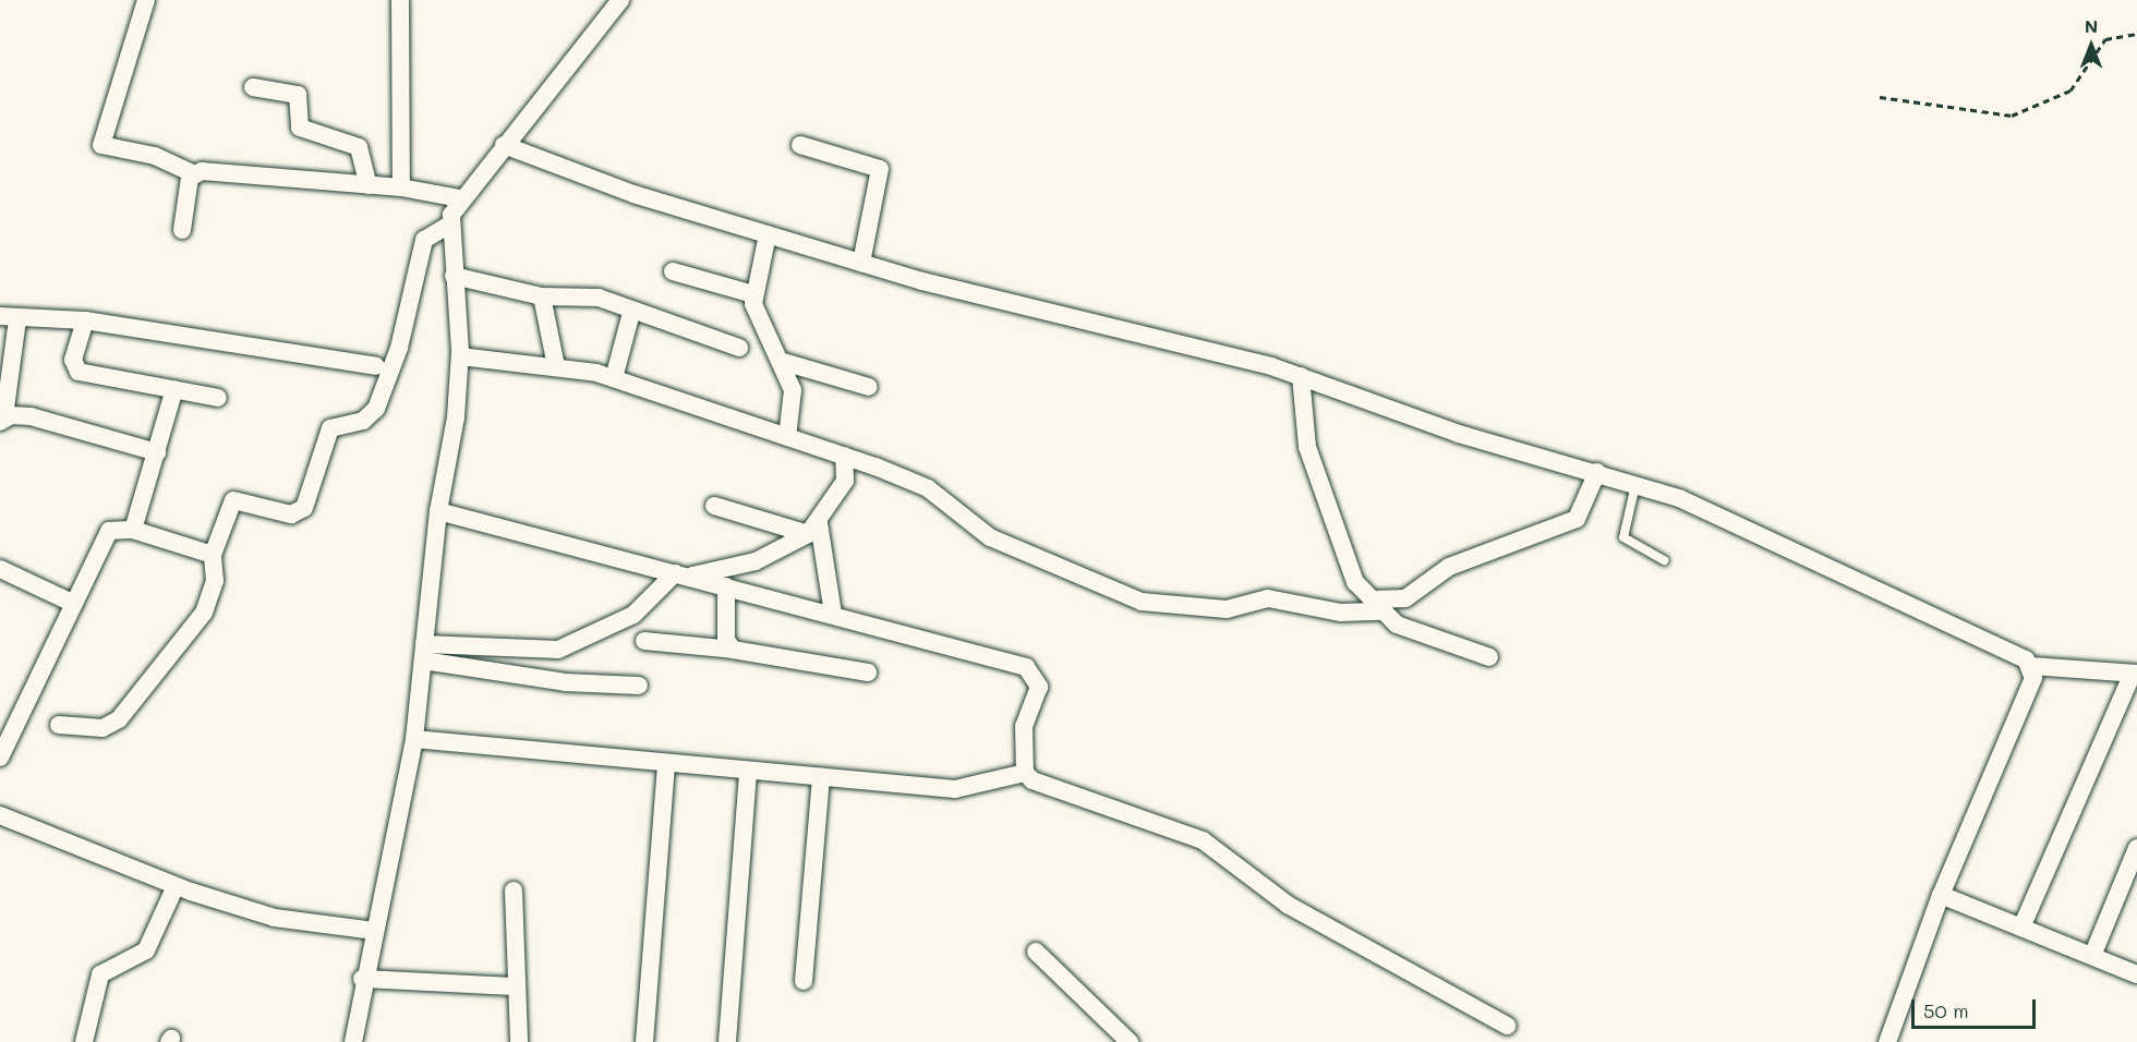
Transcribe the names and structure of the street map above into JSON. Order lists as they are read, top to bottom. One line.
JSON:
{"scale_bar":"50 m","north":"top"}
